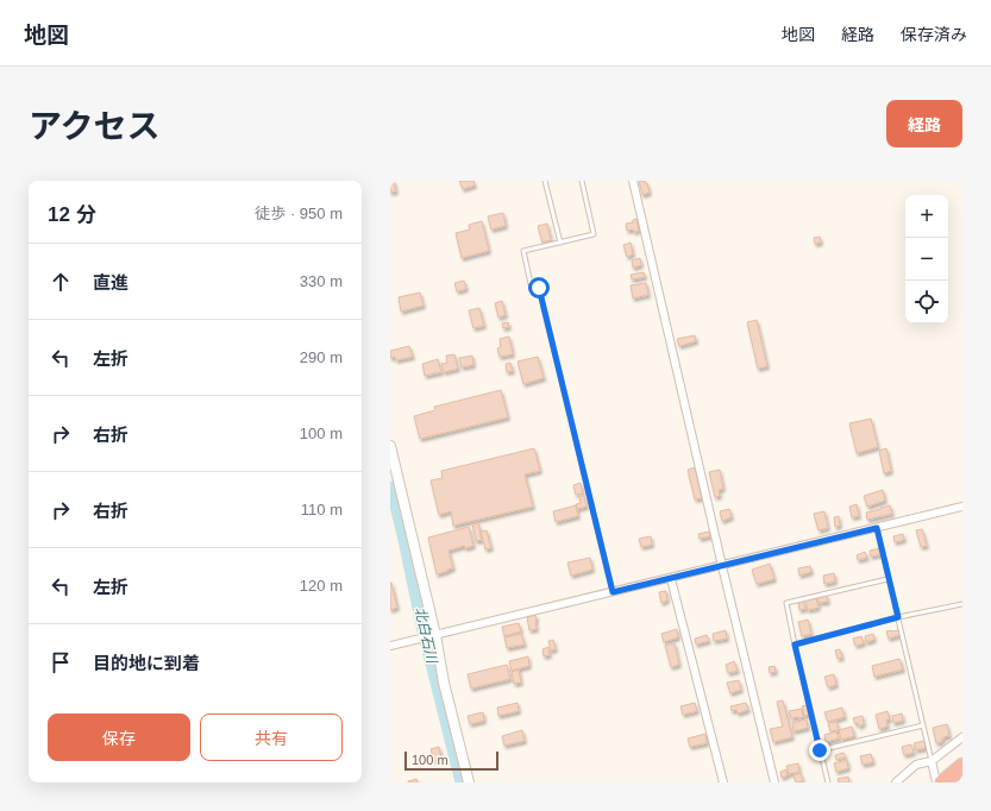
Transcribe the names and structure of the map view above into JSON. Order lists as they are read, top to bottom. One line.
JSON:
{"water":["北白石川"],"scale_bar":"100 m","page":{"header":"地図","nav":["地図","経路","保存済み"],"title":"アクセス","buttons":["経路",["保存","共有"]],"heading":["12 分","徒歩 · 950 m"],"map_buttons":["+","−"],"list":[["直進","330 m"],["左折","290 m"],["右折","100 m"],["右折","110 m"],["左折","120 m"],"目的地に到着"],"scale":"100 m"}}
